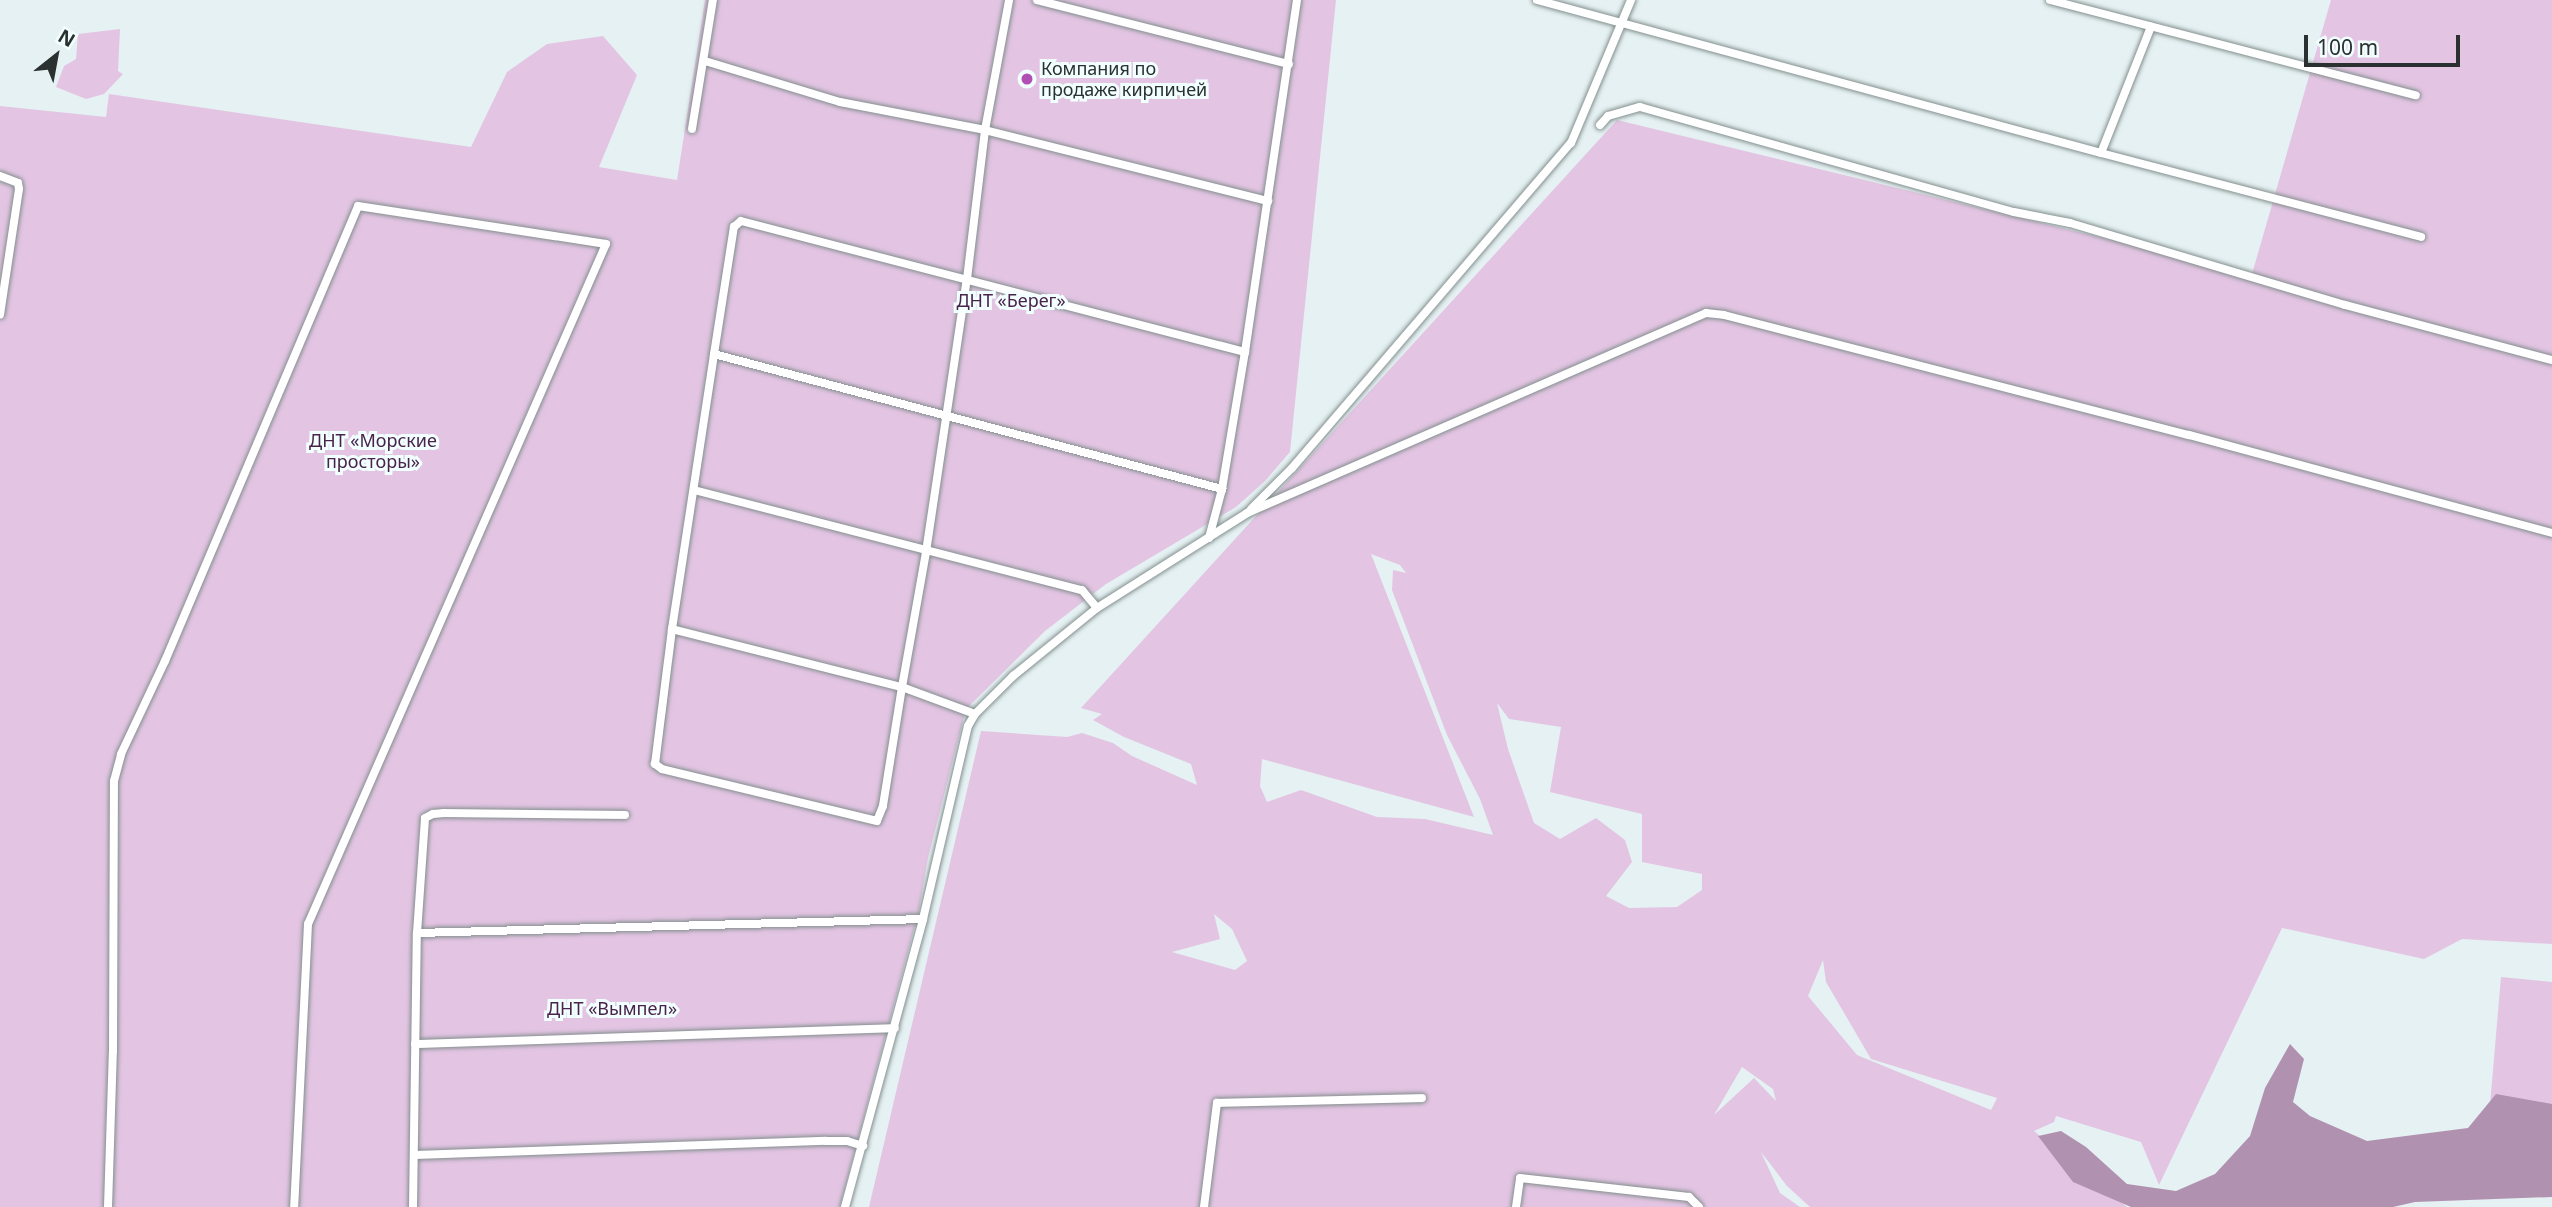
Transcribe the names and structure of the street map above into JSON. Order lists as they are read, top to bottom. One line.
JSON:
{"parks":["ДНТ «Берег»","ДНТ «Морские просторы»","ДНТ «Вымпел»"],"places":["Компания по продаже кирпичей"],"scale_bar":"100 m","north":"top right"}
